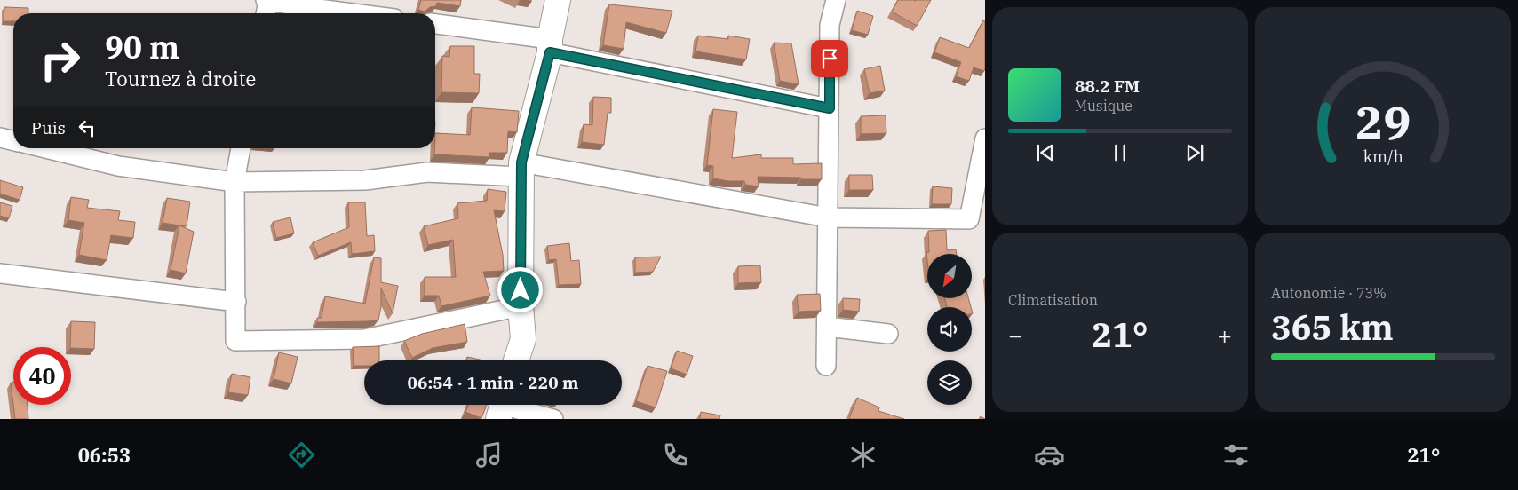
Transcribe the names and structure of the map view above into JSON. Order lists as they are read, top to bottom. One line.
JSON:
{"north":"bottom left","page":{"turn":["90 m","Tournez à droite"],"song":["88.2 FM","Musique"],"then":"Puis","tile":["Climatisation",["Autonomie · 73%","365 km"]],"heat":["−","21°","+"],"limit":"40","trip":"06:54 · 1 min · 220 m","tabs":["06:53","21°"],"gauge":["29","km/h"]}}
